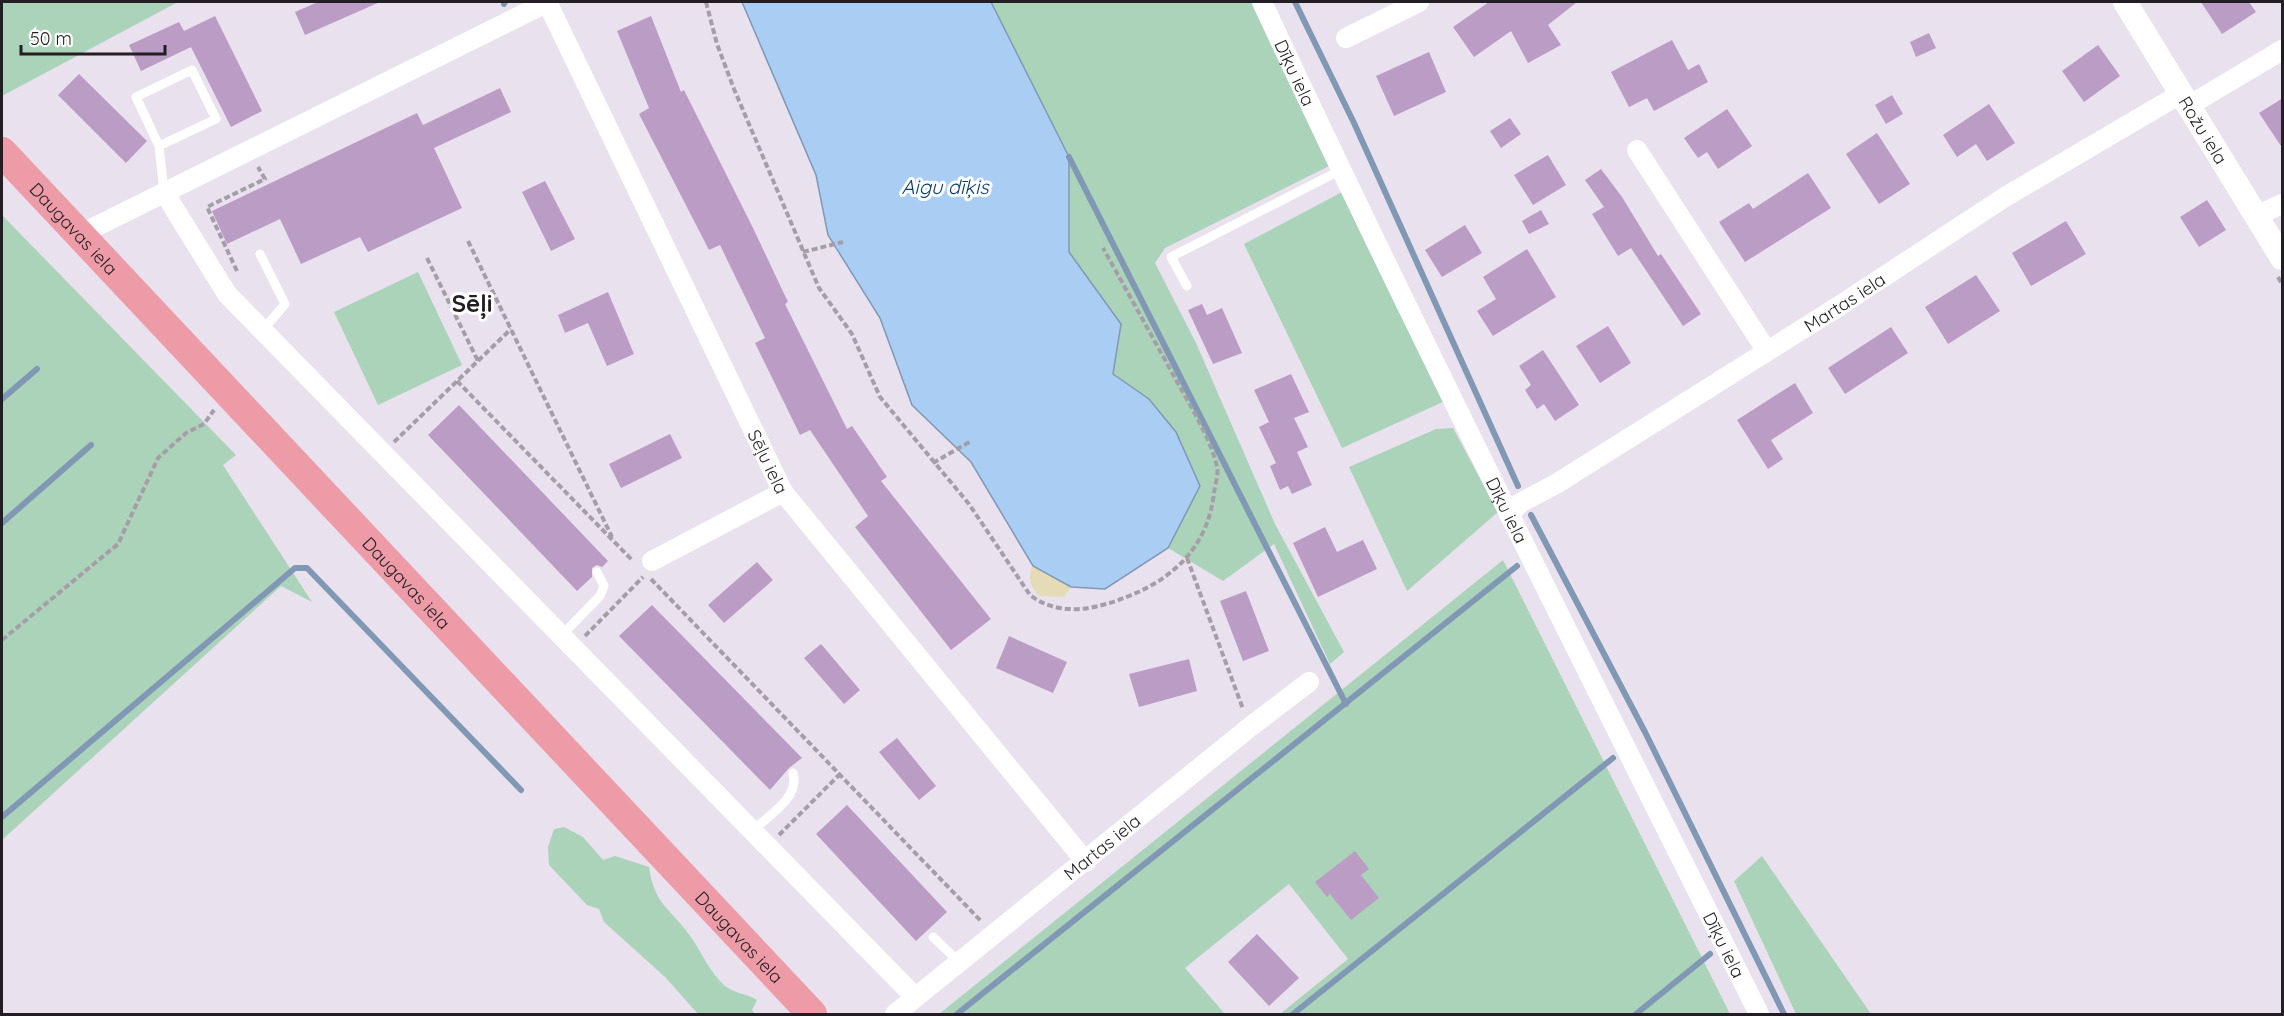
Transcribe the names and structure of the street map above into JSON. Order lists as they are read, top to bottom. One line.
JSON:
{"streets":{"main road":["Daugavas iela"],"street":["Dīķu iela","Rožu iela","Martas iela","Sēļu iela"]},"crossings":[["Dīķu iela","Martas iela"],["Rožu iela","Martas iela"],["Martas iela","Sēļu iela"]],"districts":["Sēļi"],"water":["Aigu dīķis"],"scale_bar":"50 m"}
